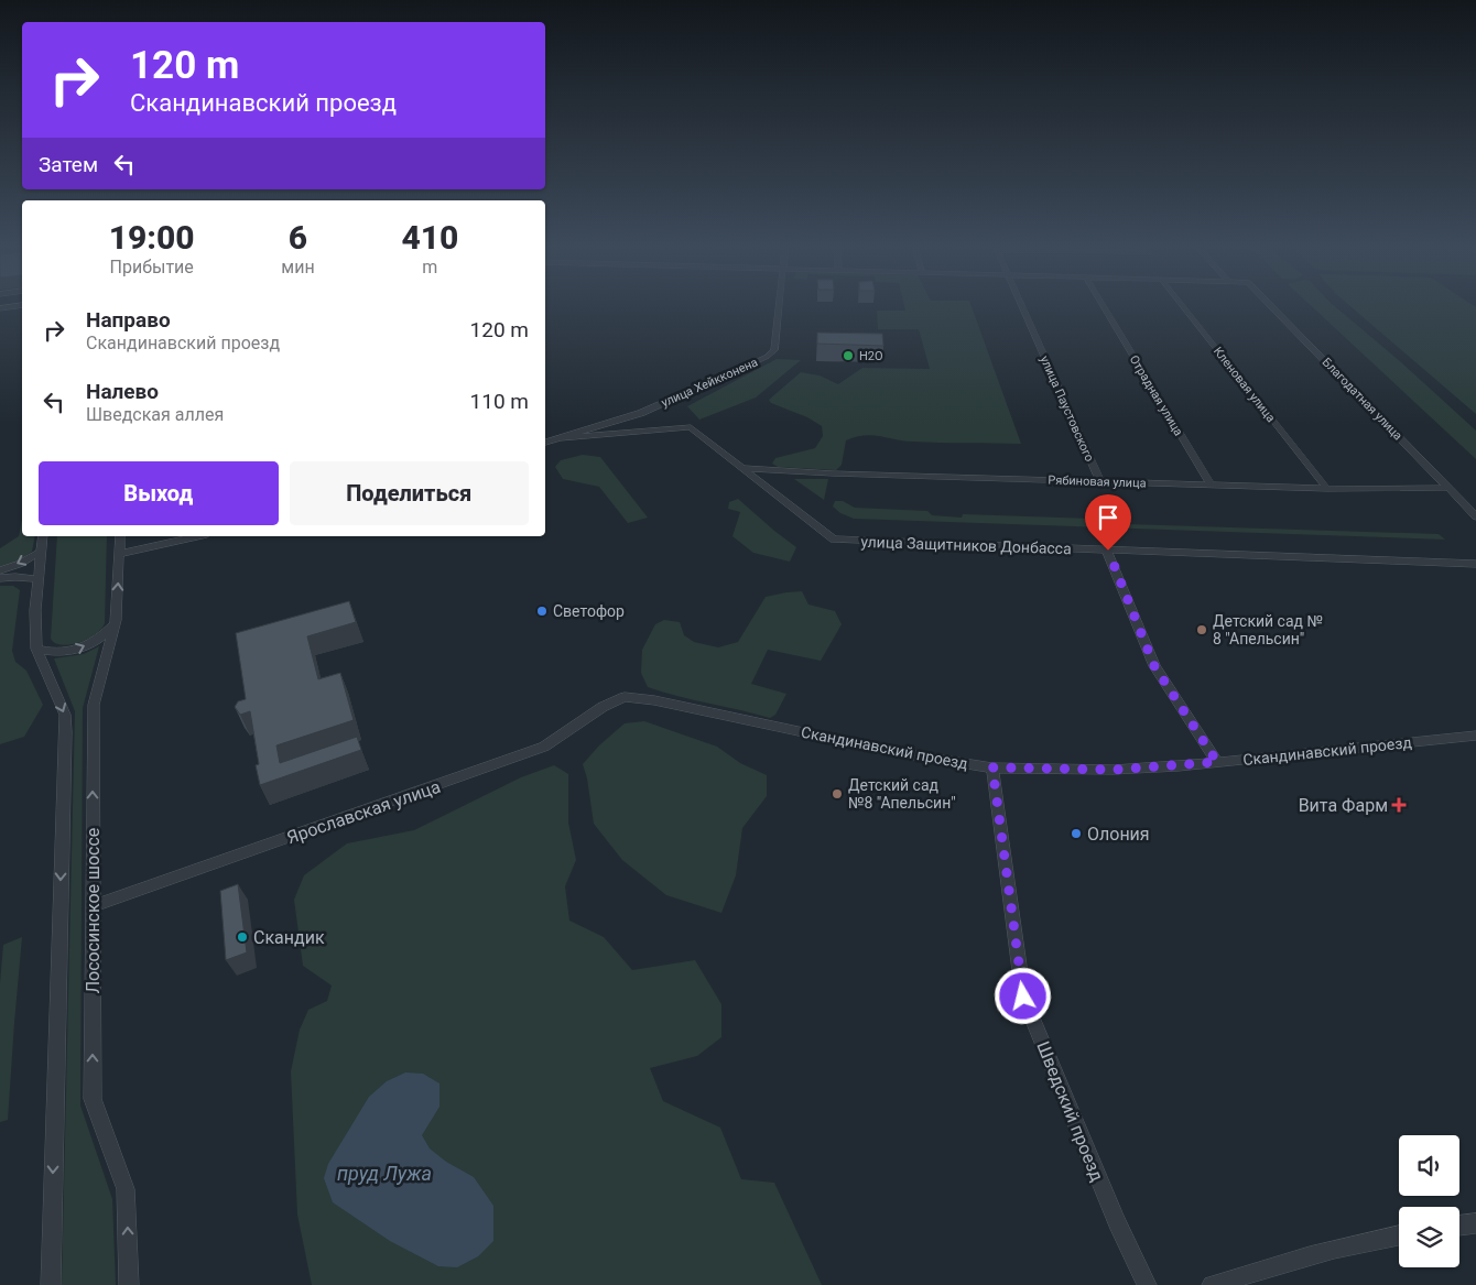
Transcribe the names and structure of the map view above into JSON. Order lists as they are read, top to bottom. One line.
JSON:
{"streets":{"street":["улица Хейкконена","Кленовая улица","Отрадная улица","Благодатная улица","улица Паустовского","Рябиновая улица","улица Защитников Донбасса","Скандинавский проезд","Ярославская улица","Лососинское шоссе","Шведский проезд"]},"crossings":[["улица Хейкконена","улица Защитников Донбасса"],["Кленовая улица","Рябиновая улица"],["Отрадная улица","Рябиновая улица"],["Благодатная улица","Рябиновая улица"],["улица Паустовского","Рябиновая улица"],["Рябиновая улица","улица Защитников Донбасса"],["Скандинавский проезд","Ярославская улица"],["Скандинавский проезд","Шведский проезд"],["Ярославская улица","Лососинское шоссе"]],"water":["пруд Лужа"],"places":{"other":["H2O","Светофор","Детский сад № 8 \"Апельсин\"","Детский сад №8 \"Апельсин\"","Олония","Скандик"],"health":["Вита Фарм"]},"page":{"turn":["120 m","Скандинавский проезд"],"then":"Затем","eta":["19:00","Прибытие","6","мин","410","m"],"list":[{"name":"Направо","note":"Скандинавский проезд","value":"120 m"},{"name":"Налево","note":"Шведская аллея","value":"110 m"}],"buttons":["Выход","Поделиться"]}}
